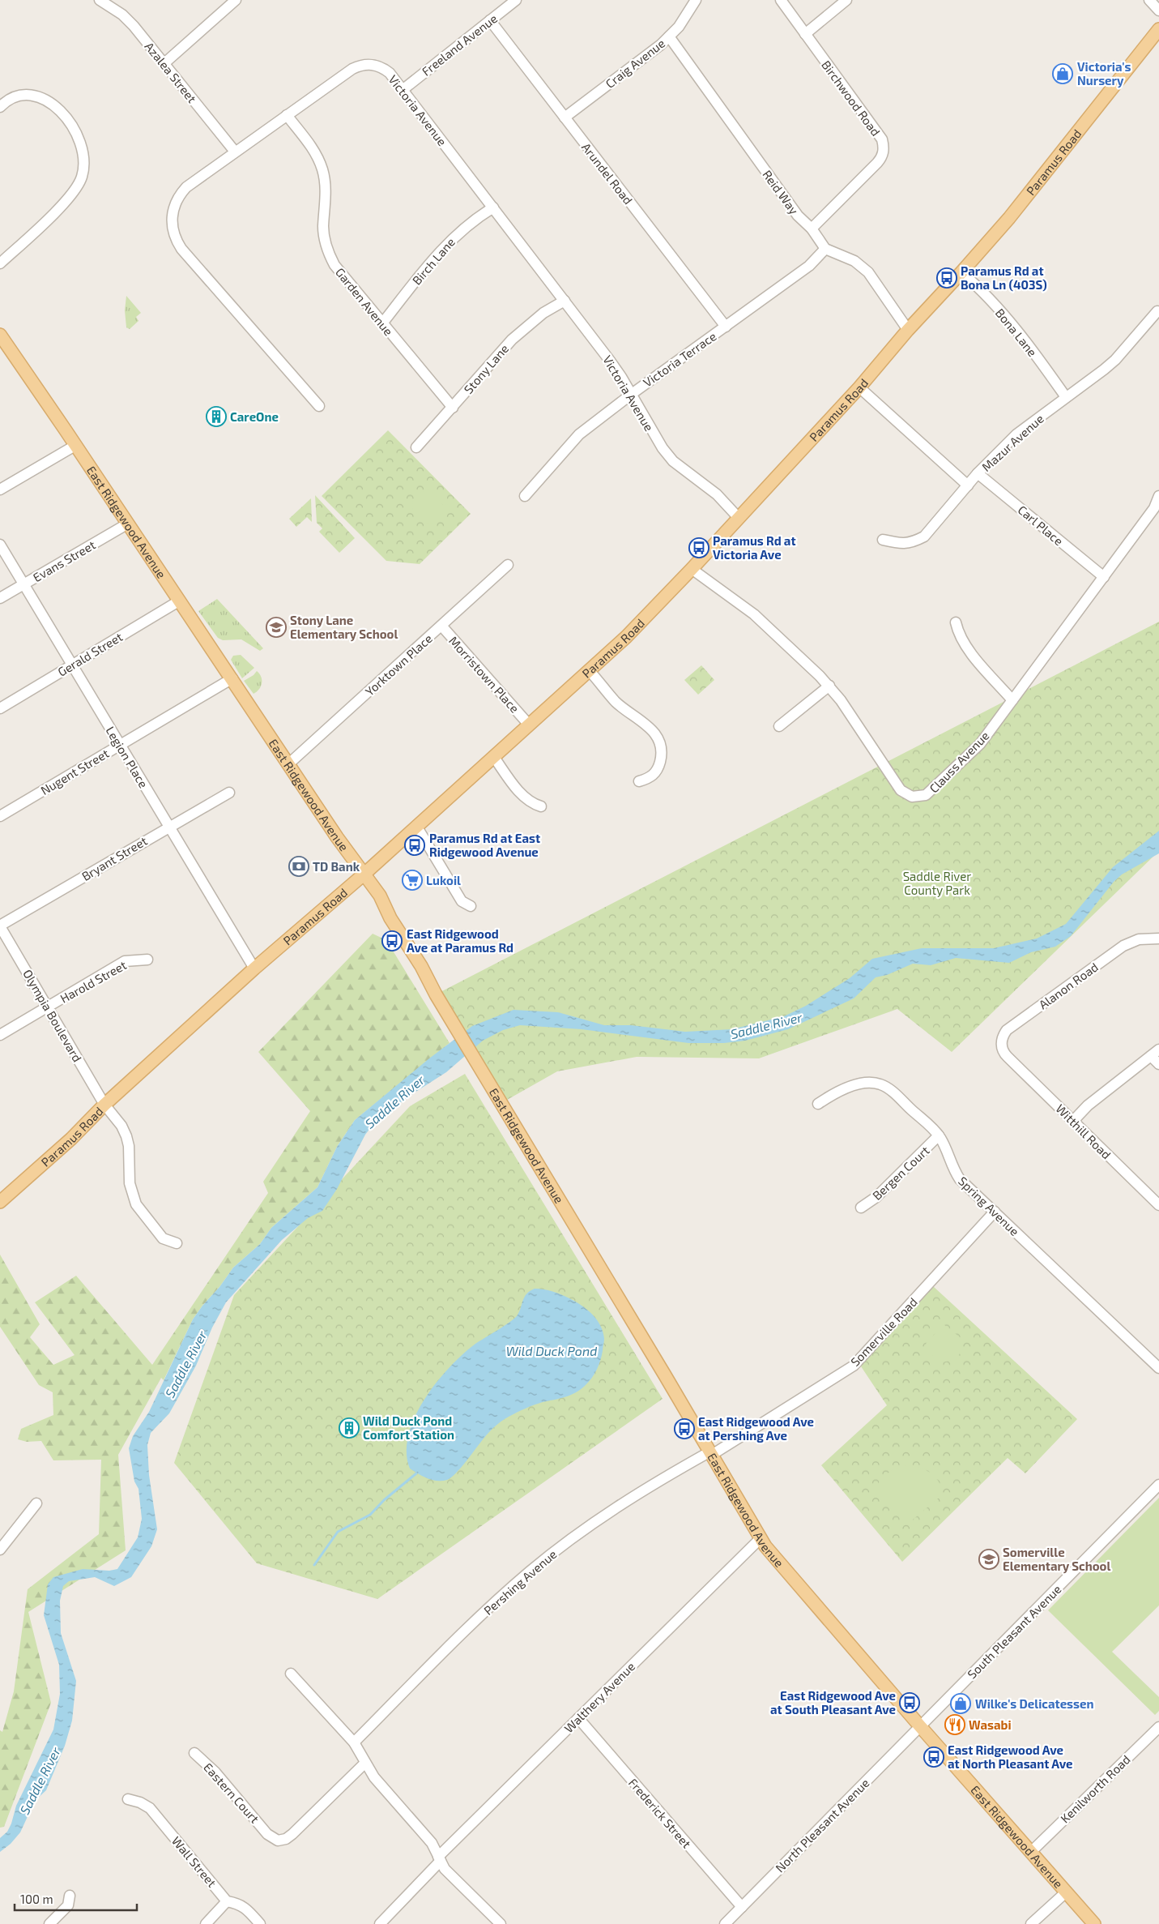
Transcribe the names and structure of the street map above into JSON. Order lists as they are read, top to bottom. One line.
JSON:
{"streets":{"main road":["Paramus Road","East Ridgewood Avenue"],"street":["Freeland Avenue","Craig Avenue","Azalea Street","Birchwood Road","Victoria Avenue","Arundel Road","Reid Way","Birch Lane","Garden Avenue","Bona Lane","Victoria Terrace","Stony Lane","Mazur Avenue","Carl Place","Evans Street","Gerald Street","Yorktown Place","Morristown Place","Legion Place","Clauss Avenue","Nugent Street","Bryant Street","Harold Street","Alanon Road","Olympia Boulevard","Witthill Road","Bergen Court","Spring Avenue","Somerville Road","Pershing Avenue","South Pleasant Avenue","Walthery Avenue","Kenilworth Road","Eastern Court","Frederick Street","North Pleasant Avenue","Wall Street"]},"crossings":[["Freeland Avenue","Victoria Avenue"],["Freeland Avenue","Arundel Road"],["Craig Avenue","Arundel Road"],["Craig Avenue","Reid Way"],["Azalea Street","Victoria Avenue"],["Birchwood Road","Reid Way"],["Victoria Avenue","Paramus Road"],["Victoria Avenue","Birch Lane"],["Victoria Avenue","Garden Avenue"],["Victoria Avenue","Victoria Terrace"],["Victoria Avenue","Stony Lane"],["Paramus Road","Bona Lane"],["Paramus Road","East Ridgewood Avenue"],["Paramus Road","Morristown Place"],["Paramus Road","Legion Place"],["Paramus Road","Clauss Avenue"],["Paramus Road","Olympia Boulevard"],["Arundel Road","Victoria Terrace"],["Reid Way","Victoria Terrace"],["Birch Lane","Garden Avenue"],["Garden Avenue","Stony Lane"],["Bona Lane","Mazur Avenue"],["Mazur Avenue","Carl Place"],["East Ridgewood Avenue","Evans Street"],["East Ridgewood Avenue","Gerald Street"],["East Ridgewood Avenue","Yorktown Place"],["East Ridgewood Avenue","Nugent Street"],["East Ridgewood Avenue","Somerville Road"],["East Ridgewood Avenue","Pershing Avenue"],["East Ridgewood Avenue","South Pleasant Avenue"],["East Ridgewood Avenue","Walthery Avenue"],["East Ridgewood Avenue","Kenilworth Road"],["East Ridgewood Avenue","North Pleasant Avenue"],["Carl Place","Clauss Avenue"],["Evans Street","Legion Place"],["Gerald Street","Legion Place"],["Yorktown Place","Morristown Place"],["Legion Place","Nugent Street"],["Legion Place","Bryant Street"],["Bryant Street","Olympia Boulevard"],["Harold Street","Olympia Boulevard"],["Alanon Road","Witthill Road"],["Bergen Court","Spring Avenue"],["Spring Avenue","Somerville Road"],["Somerville Road","Pershing Avenue"],["South Pleasant Avenue","North Pleasant Avenue"],["Walthery Avenue","Frederick Street"],["Frederick Street","North Pleasant Avenue"]],"water":["Saddle River","Wild Duck Pond"],"parks":["Saddle River County Park"],"places":{"shop":["Victoria's Nursery","Wilke's Delicatessen"],"bus stop":["Paramus Rd at Bona Ln (403S)","Paramus Rd at Victoria Ave","Paramus Rd at East Ridgewood Avenue","East Ridgewood Ave at Paramus Rd","East Ridgewood Ave at Pershing Ave","East Ridgewood Ave at South Pleasant Ave","East Ridgewood Ave at North Pleasant Ave"],"building":["CareOne","Wild Duck Pond Comfort Station"],"school or university":["Stony Lane Elementary School","Somerville Elementary School"],"bank":["TD Bank"],"supermarket":["Lukoil"],"restaurant":["Wasabi"]},"scale_bar":"100 m"}
